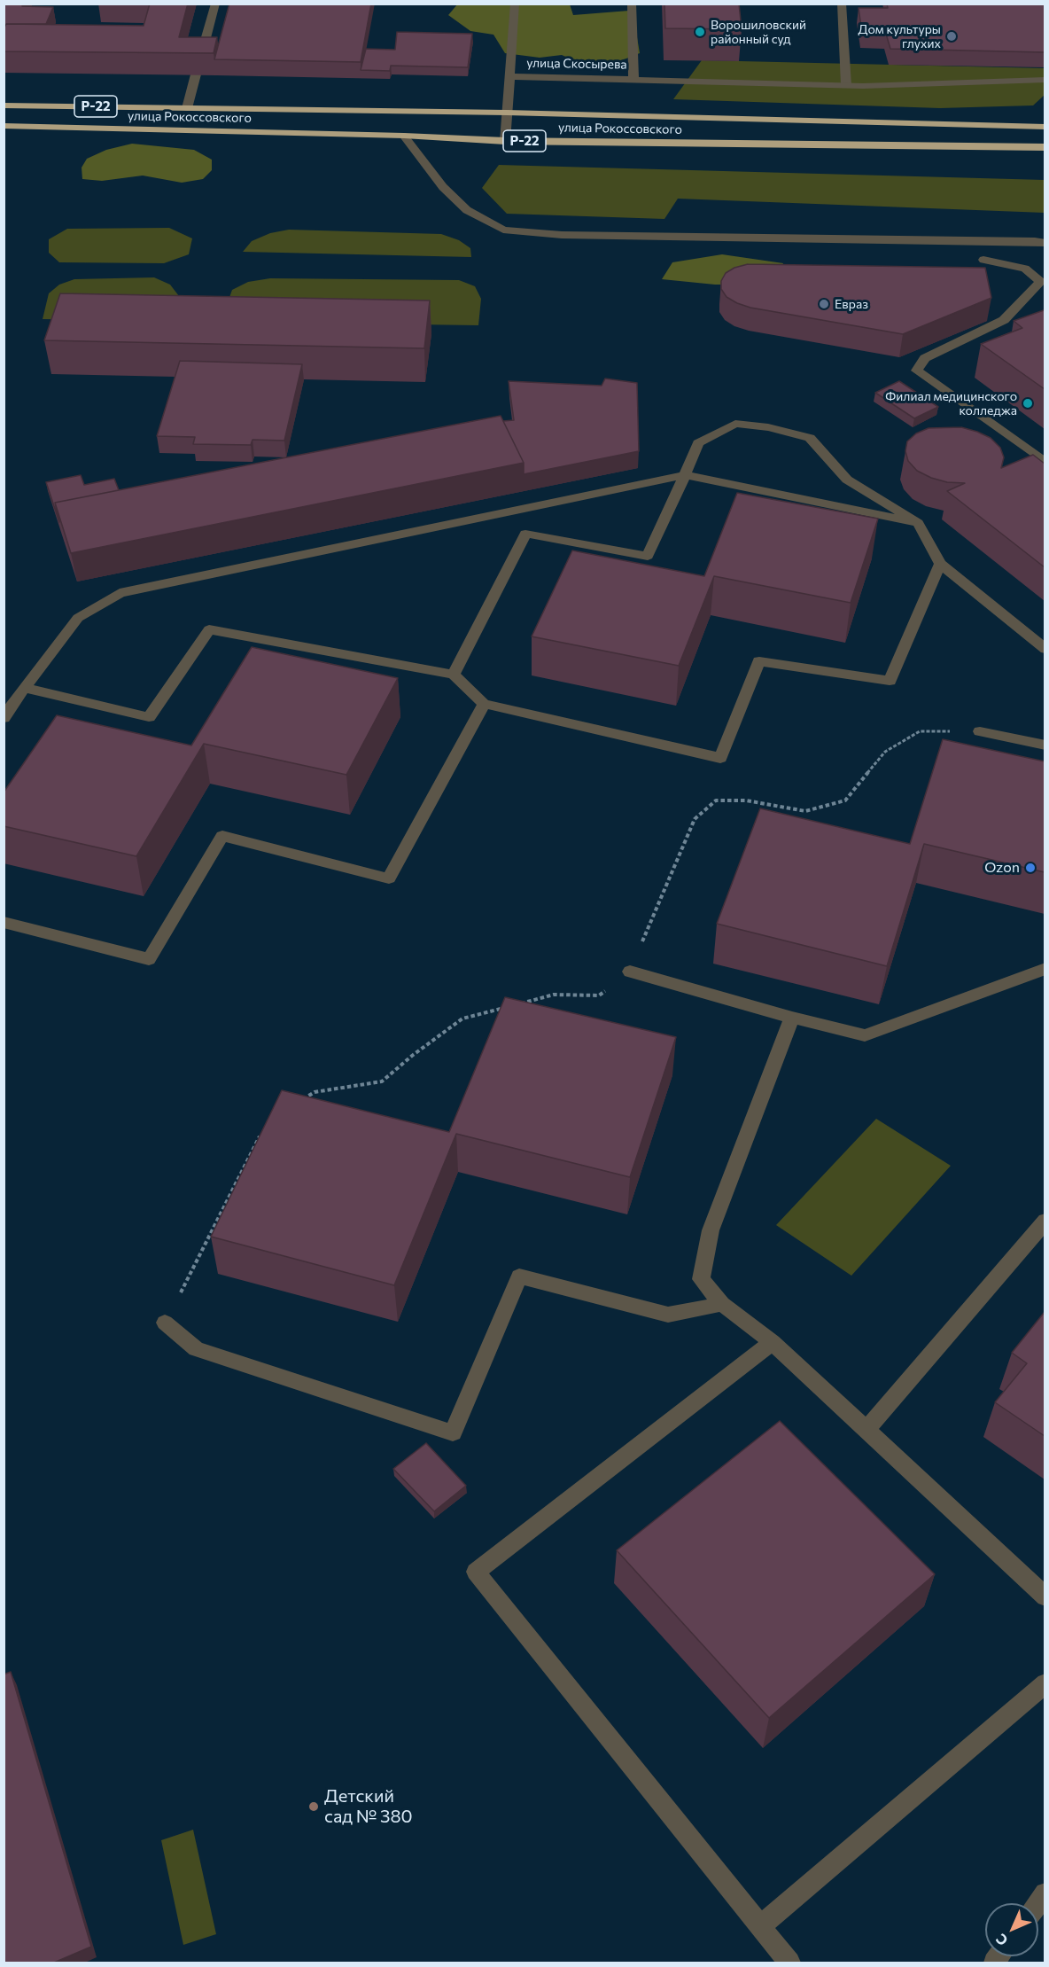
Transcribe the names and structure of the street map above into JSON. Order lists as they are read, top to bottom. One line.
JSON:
{"streets":{"highway":["Р-22","улица Рокоссовского"],"street":["улица Скосырева"]},"crossings":[["улица Скосырева","улица Рокоссовского"]],"places":["Ворошиловский районный суд","Дом культуры глухих","Евраз","Филиал медицинского колледжа","Ozon","Детский сад № 380"],"north":"bottom left"}
